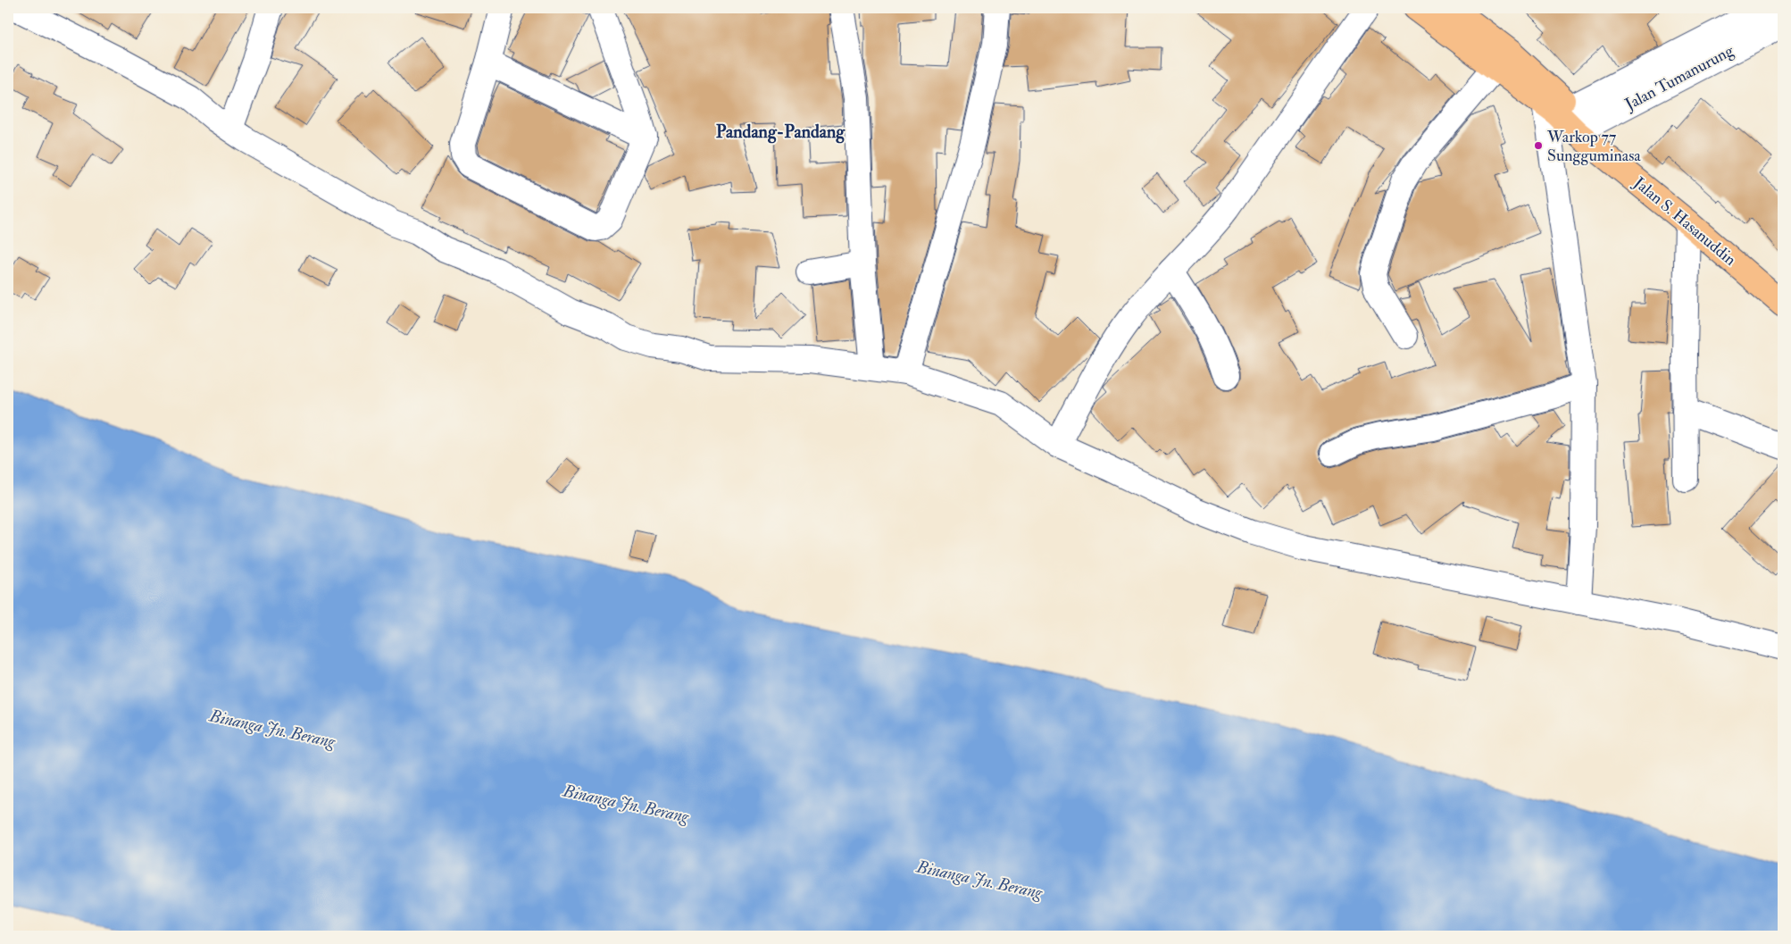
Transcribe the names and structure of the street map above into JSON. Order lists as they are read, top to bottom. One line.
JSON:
{"streets":{"highway":["Jalan S. Hasanuddin"],"street":["Jalan Tumanurung"]},"crossings":[["Jalan Tumanurung","Jalan S. Hasanuddin"]],"districts":["Pandang-Pandang"],"water":["Binanga Jn. Berang"],"places":["Warkop 77 Sungguminasa"]}
